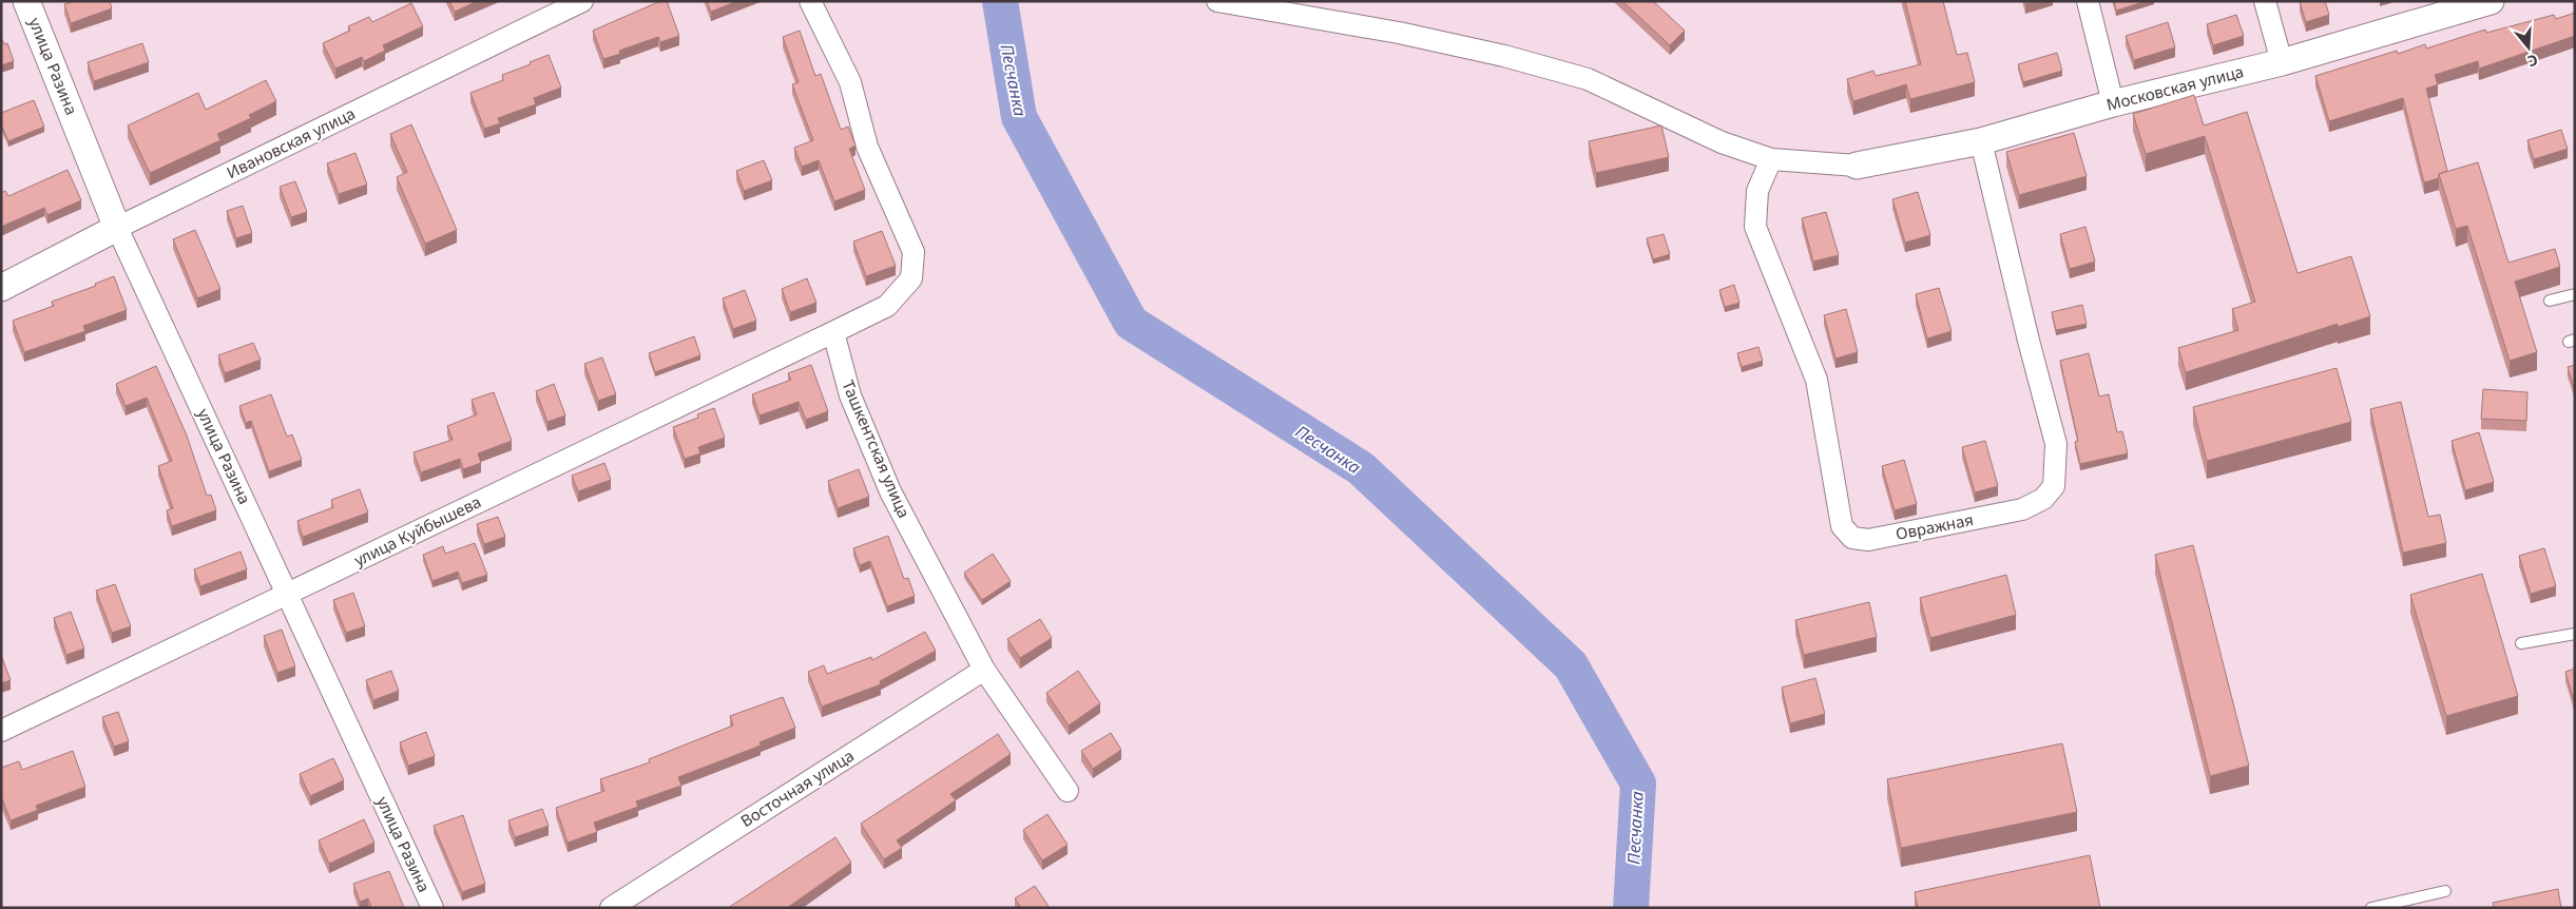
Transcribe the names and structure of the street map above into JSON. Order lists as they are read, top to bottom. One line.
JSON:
{"streets":{"street":["улица Разина","Московская улица","Ивановская улица","Ташкентская улица","Овражная","улица Куйбышева","Восточная улица"]},"crossings":[["улица Разина","Ивановская улица"],["улица Разина","улица Куйбышева"],["Московская улица","Овражная"],["Ташкентская улица","улица Куйбышева"],["Ташкентская улица","Восточная улица"]],"water":["Песчанка"],"north":"bottom"}
